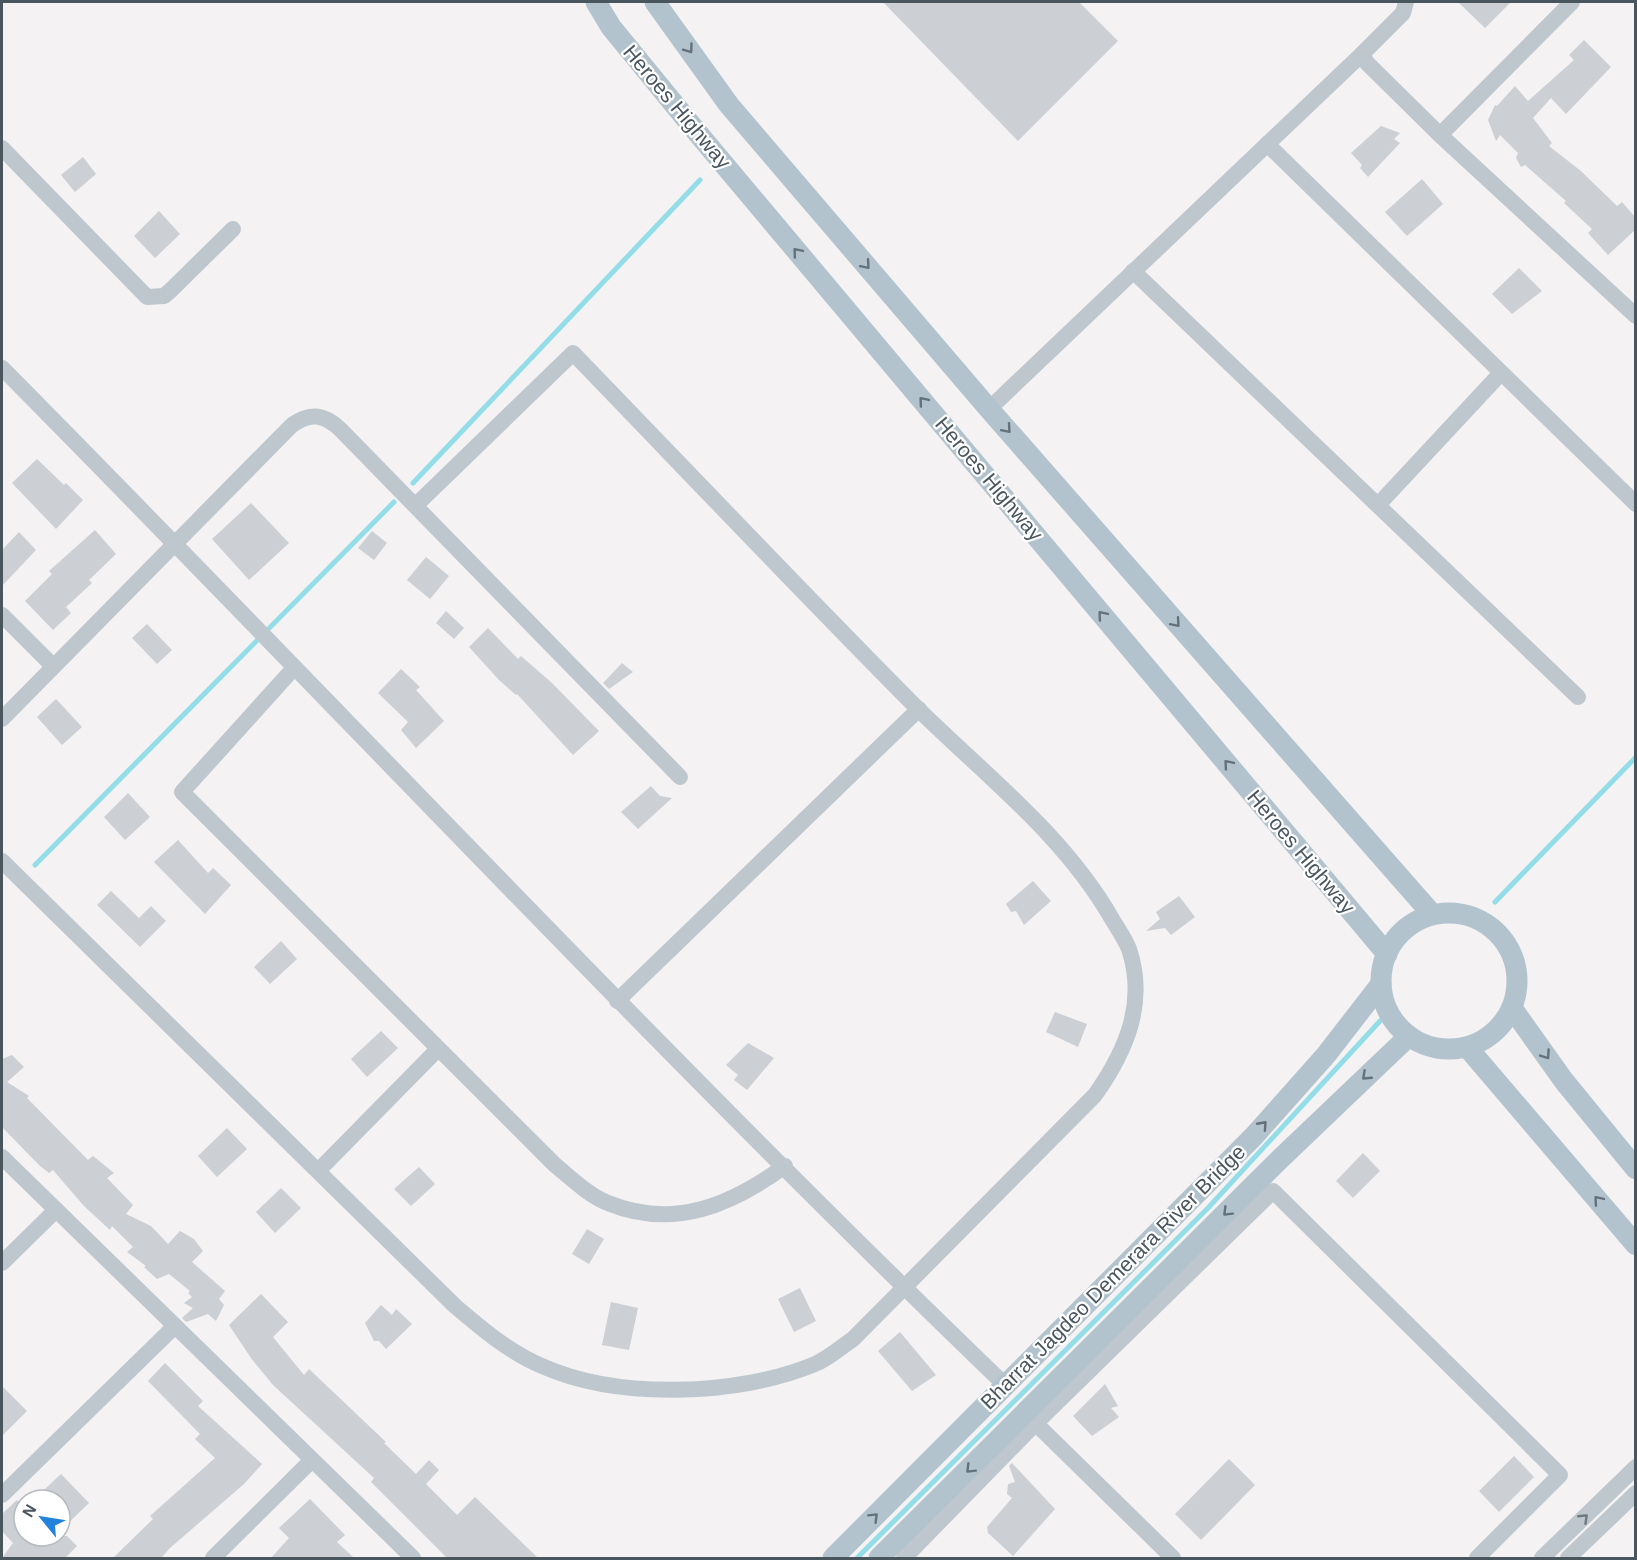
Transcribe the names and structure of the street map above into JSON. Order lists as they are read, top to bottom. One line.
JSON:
{"streets":{"main road":["Heroes Highway","Bharrat Jagdeo Demerara River Bridge"]},"crossings":[["Heroes Highway","Bharrat Jagdeo Demerara River Bridge"]],"north":"top left"}
